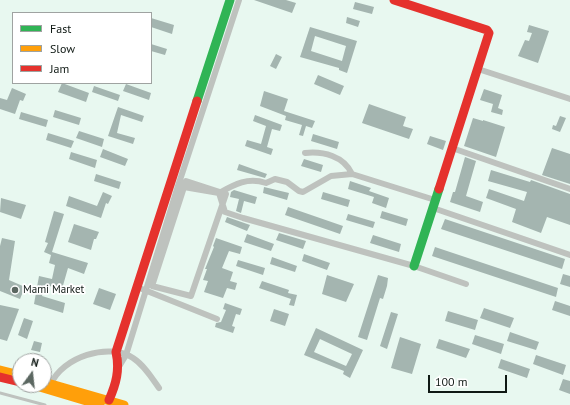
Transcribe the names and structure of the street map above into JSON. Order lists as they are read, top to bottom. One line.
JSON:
{"places":["Mami Market"],"legend":["Fast","Slow","Jam"],"scale_bar":"100 m","north":"top"}
